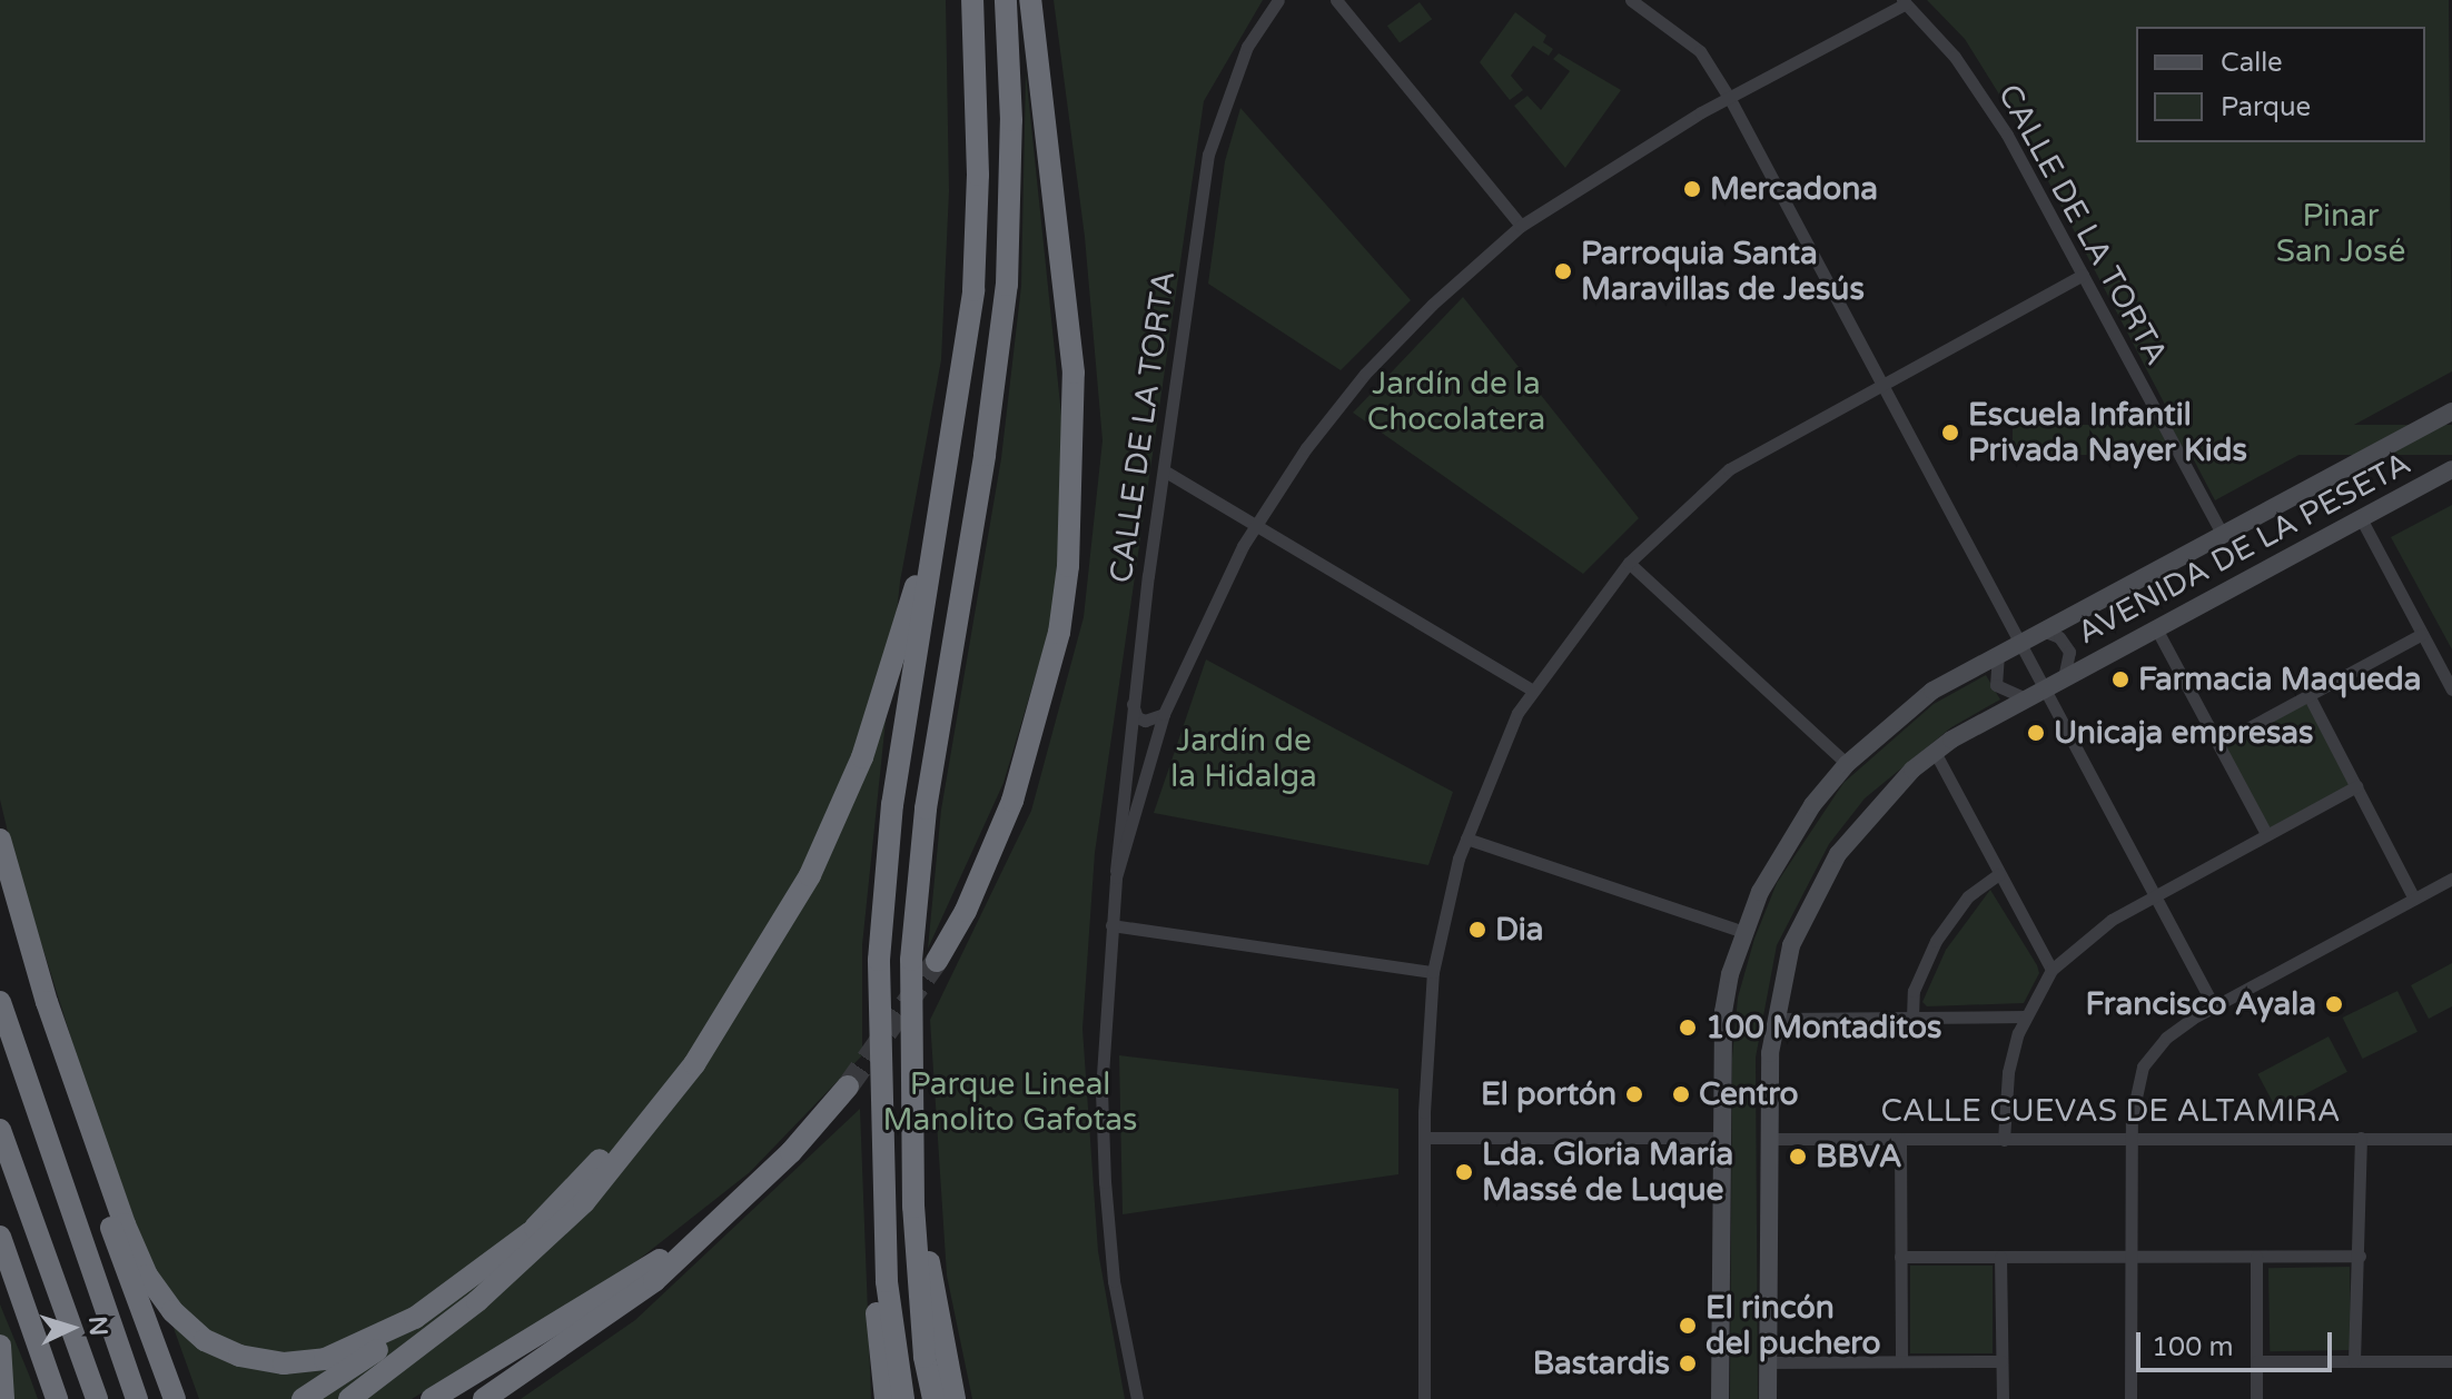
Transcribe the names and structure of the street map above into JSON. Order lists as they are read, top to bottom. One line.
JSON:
{"streets":{"street":["CALLE DE LA TORTA","AVENIDA DE LA PESETA","CALLE CUEVAS DE ALTAMIRA"]},"crossings":[["CALLE DE LA TORTA","AVENIDA DE LA PESETA"],["AVENIDA DE LA PESETA","CALLE CUEVAS DE ALTAMIRA"]],"parks":["Pinar San José","Jardín de la Chocolatera","Jardín de la Hidalga","Parque Lineal Manolito Gafotas"],"places":["Mercadona","Parroquia Santa Maravillas de Jesús","Escuela Infantil Privada Nayer Kids","Farmacia Maqueda","Unicaja empresas","Dia","Francisco Ayala","100 Montaditos","El portón","Centro","BBVA","Lda. Gloria María Massé de Luque","El rincón del puchero","Bastardis"],"legend":["Calle","Parque"],"scale_bar":"100 m","north":"right"}
